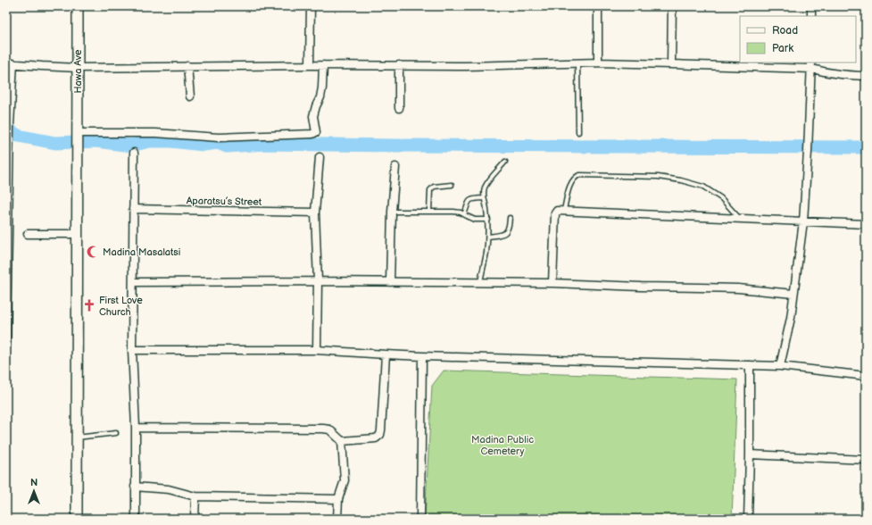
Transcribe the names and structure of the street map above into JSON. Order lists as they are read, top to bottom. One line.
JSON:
{"streets":{"street":["Hawa Ave","Aparatsu’s Street"]},"parks":["Madina Public Cemetery"],"places":{"mosque":["Madina Masalatsi"],"church":["First Love Church"]},"legend":["Road","Park"],"north":"top"}
